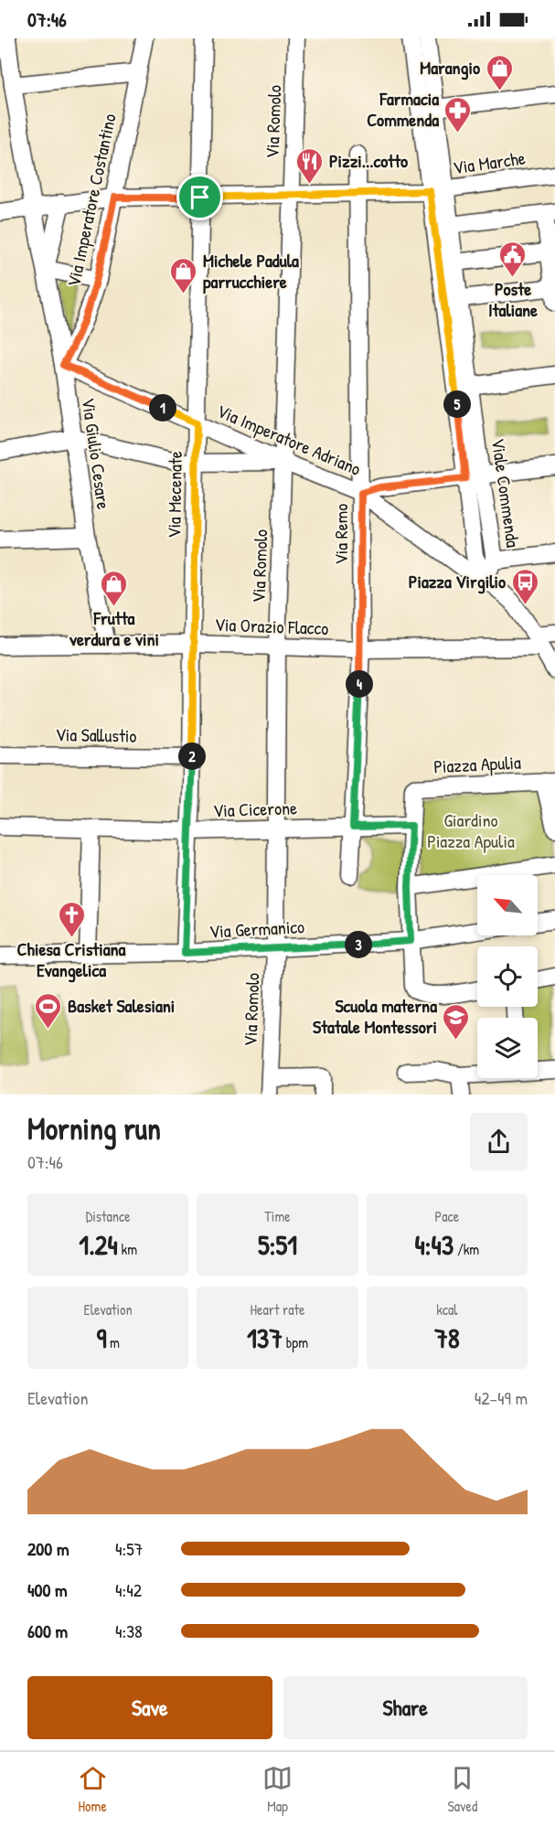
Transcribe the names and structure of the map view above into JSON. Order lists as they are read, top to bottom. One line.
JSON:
{"streets":{"street":["Via Romolo","Via Marche","Via Imperatore Costantino","Via Imperatore Adriano","Via Giulio Cesare","Viale Commenda","Via Mecenate","Via Remo","Via Orazio Flacco","Via Sallustio","Piazza Apulia","Via Cicerone","Via Germanico"]},"crossings":[["Via Romolo","Via Marche"],["Via Romolo","Via Imperatore Adriano"],["Via Romolo","Via Orazio Flacco"],["Via Romolo","Via Cicerone"],["Via Romolo","Via Germanico"],["Via Marche","Via Imperatore Costantino"],["Via Marche","Via Giulio Cesare"],["Via Marche","Viale Commenda"],["Via Marche","Via Mecenate"],["Via Marche","Via Remo"],["Via Imperatore Costantino","Via Imperatore Adriano"],["Via Imperatore Costantino","Via Giulio Cesare"],["Via Imperatore Adriano","Via Giulio Cesare"],["Via Imperatore Adriano","Viale Commenda"],["Via Imperatore Adriano","Via Mecenate"],["Via Imperatore Adriano","Via Remo"],["Via Giulio Cesare","Via Orazio Flacco"],["Via Mecenate","Via Orazio Flacco"],["Via Mecenate","Via Sallustio"],["Via Mecenate","Via Cicerone"],["Via Mecenate","Via Germanico"],["Via Remo","Via Orazio Flacco"],["Via Remo","Via Cicerone"],["Piazza Apulia","Via Cicerone"],["Piazza Apulia","Via Germanico"]],"parks":["Giardino Piazza Apulia"],"places":{"shop":["Marangio","Michele Padula parrucchiere","Frutta verdura e vini"],"pharmacy":["Farmacia Commenda"],"restaurant":["Pizzi...cotto"],"public building":["Poste Italiane"],"bus stop":["Piazza Virgilio"],"church":["Chiesa Cristiana Evangelica"],"sports":["Basket Salesiani"],"school or university":["Scuola materna Statale Montessori"]},"north":"top left","page":{"status":"07:46","pins":["5","1","4","2","3"],"heading":["Morning run","07:46"],"stats":[["Distance","1.24 km"],["Time","5:51"],["Pace","4:43 /km"],["Elevation","9 m"],["Heart rate","137 bpm"],["kcal","78"]],"chart":["Elevation","42–49 m"],"list":[{"name":"200 m","note":"4:57"},{"name":"400 m","note":"4:42"},{"name":"600 m","note":"4:38"}],"buttons":["Save","Share"],"tabs":["Home","Map","Saved"]}}
